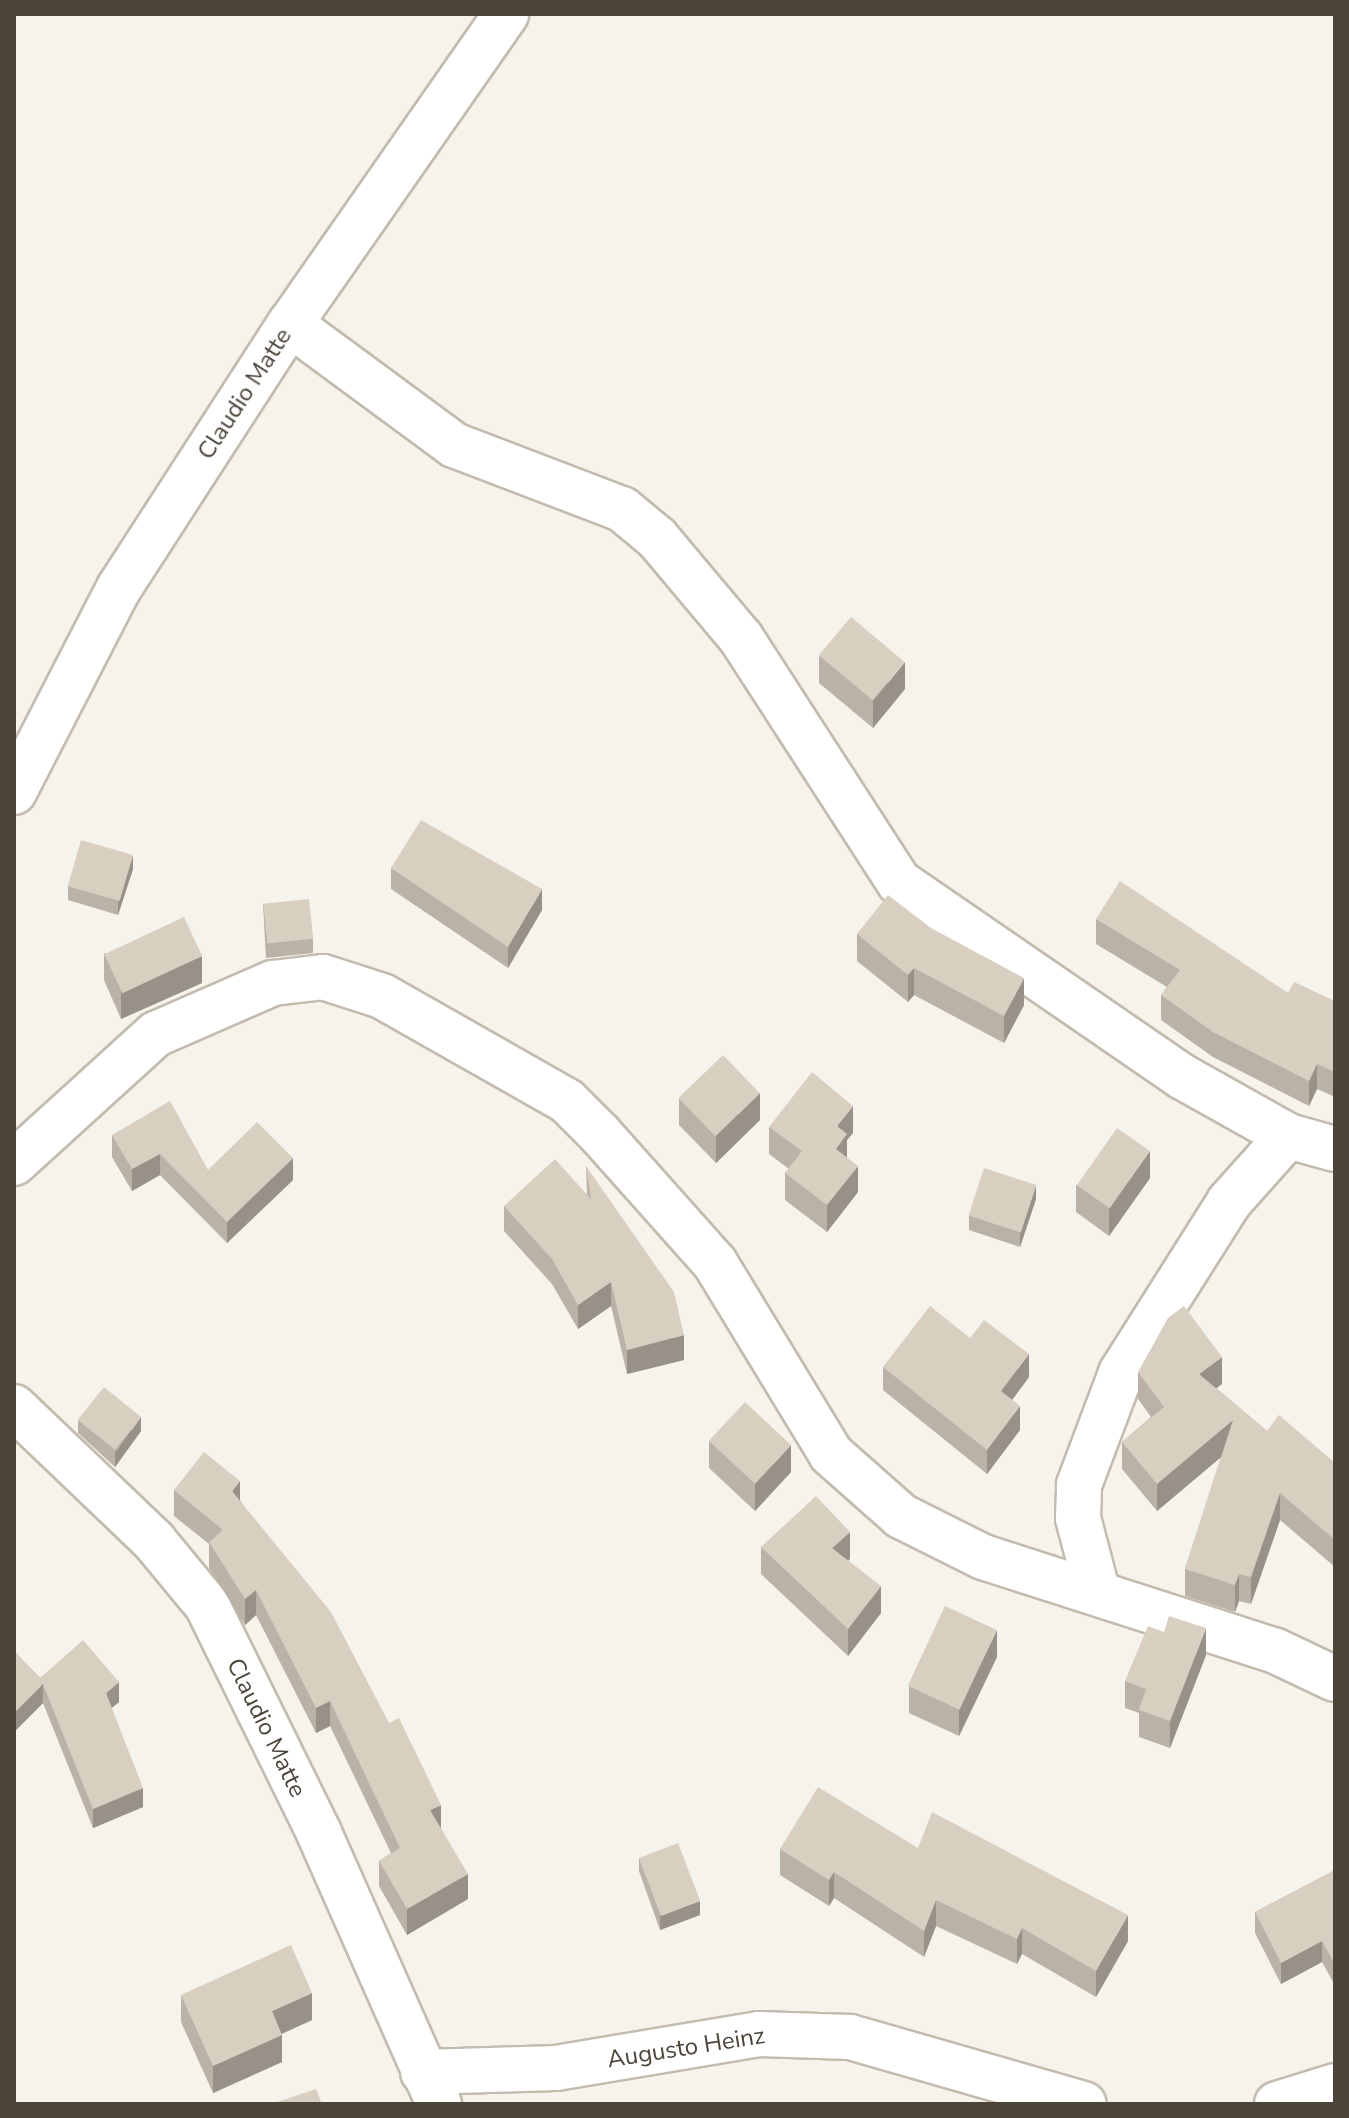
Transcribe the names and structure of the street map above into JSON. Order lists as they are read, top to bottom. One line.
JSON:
{"streets":{"street":["Claudio Matte","Augusto Heinz"]},"crossings":[["Claudio Matte","Augusto Heinz"]]}
